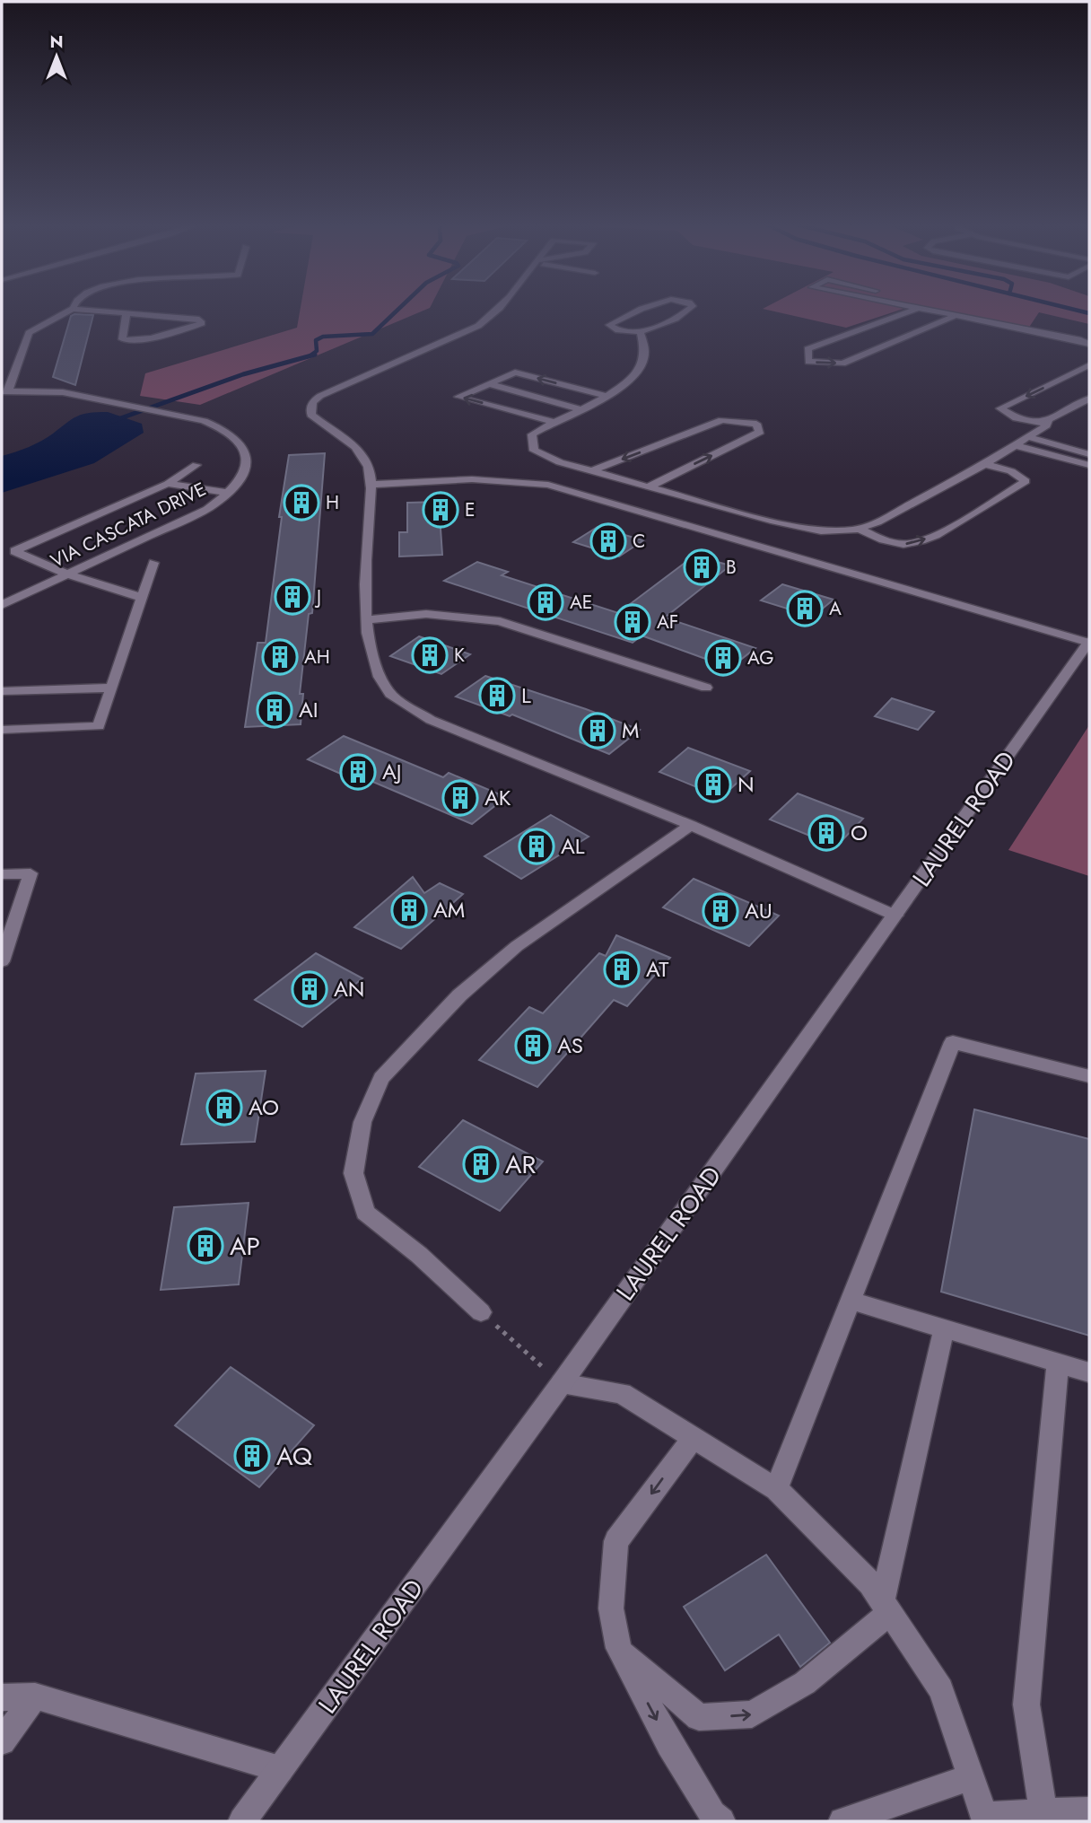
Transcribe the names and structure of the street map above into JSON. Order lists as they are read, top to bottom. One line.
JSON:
{"streets":{"street":["VIA CASCATA DRIVE","LAUREL ROAD"]},"places":{"building":["H","E","C","B","J","AE","A","AF","K","AH","AG","L","AI","M","AJ","N","AK","O","AL","AM","AU","AT","AN","AS","AO","AR","AP","AQ"]},"north":"top"}
